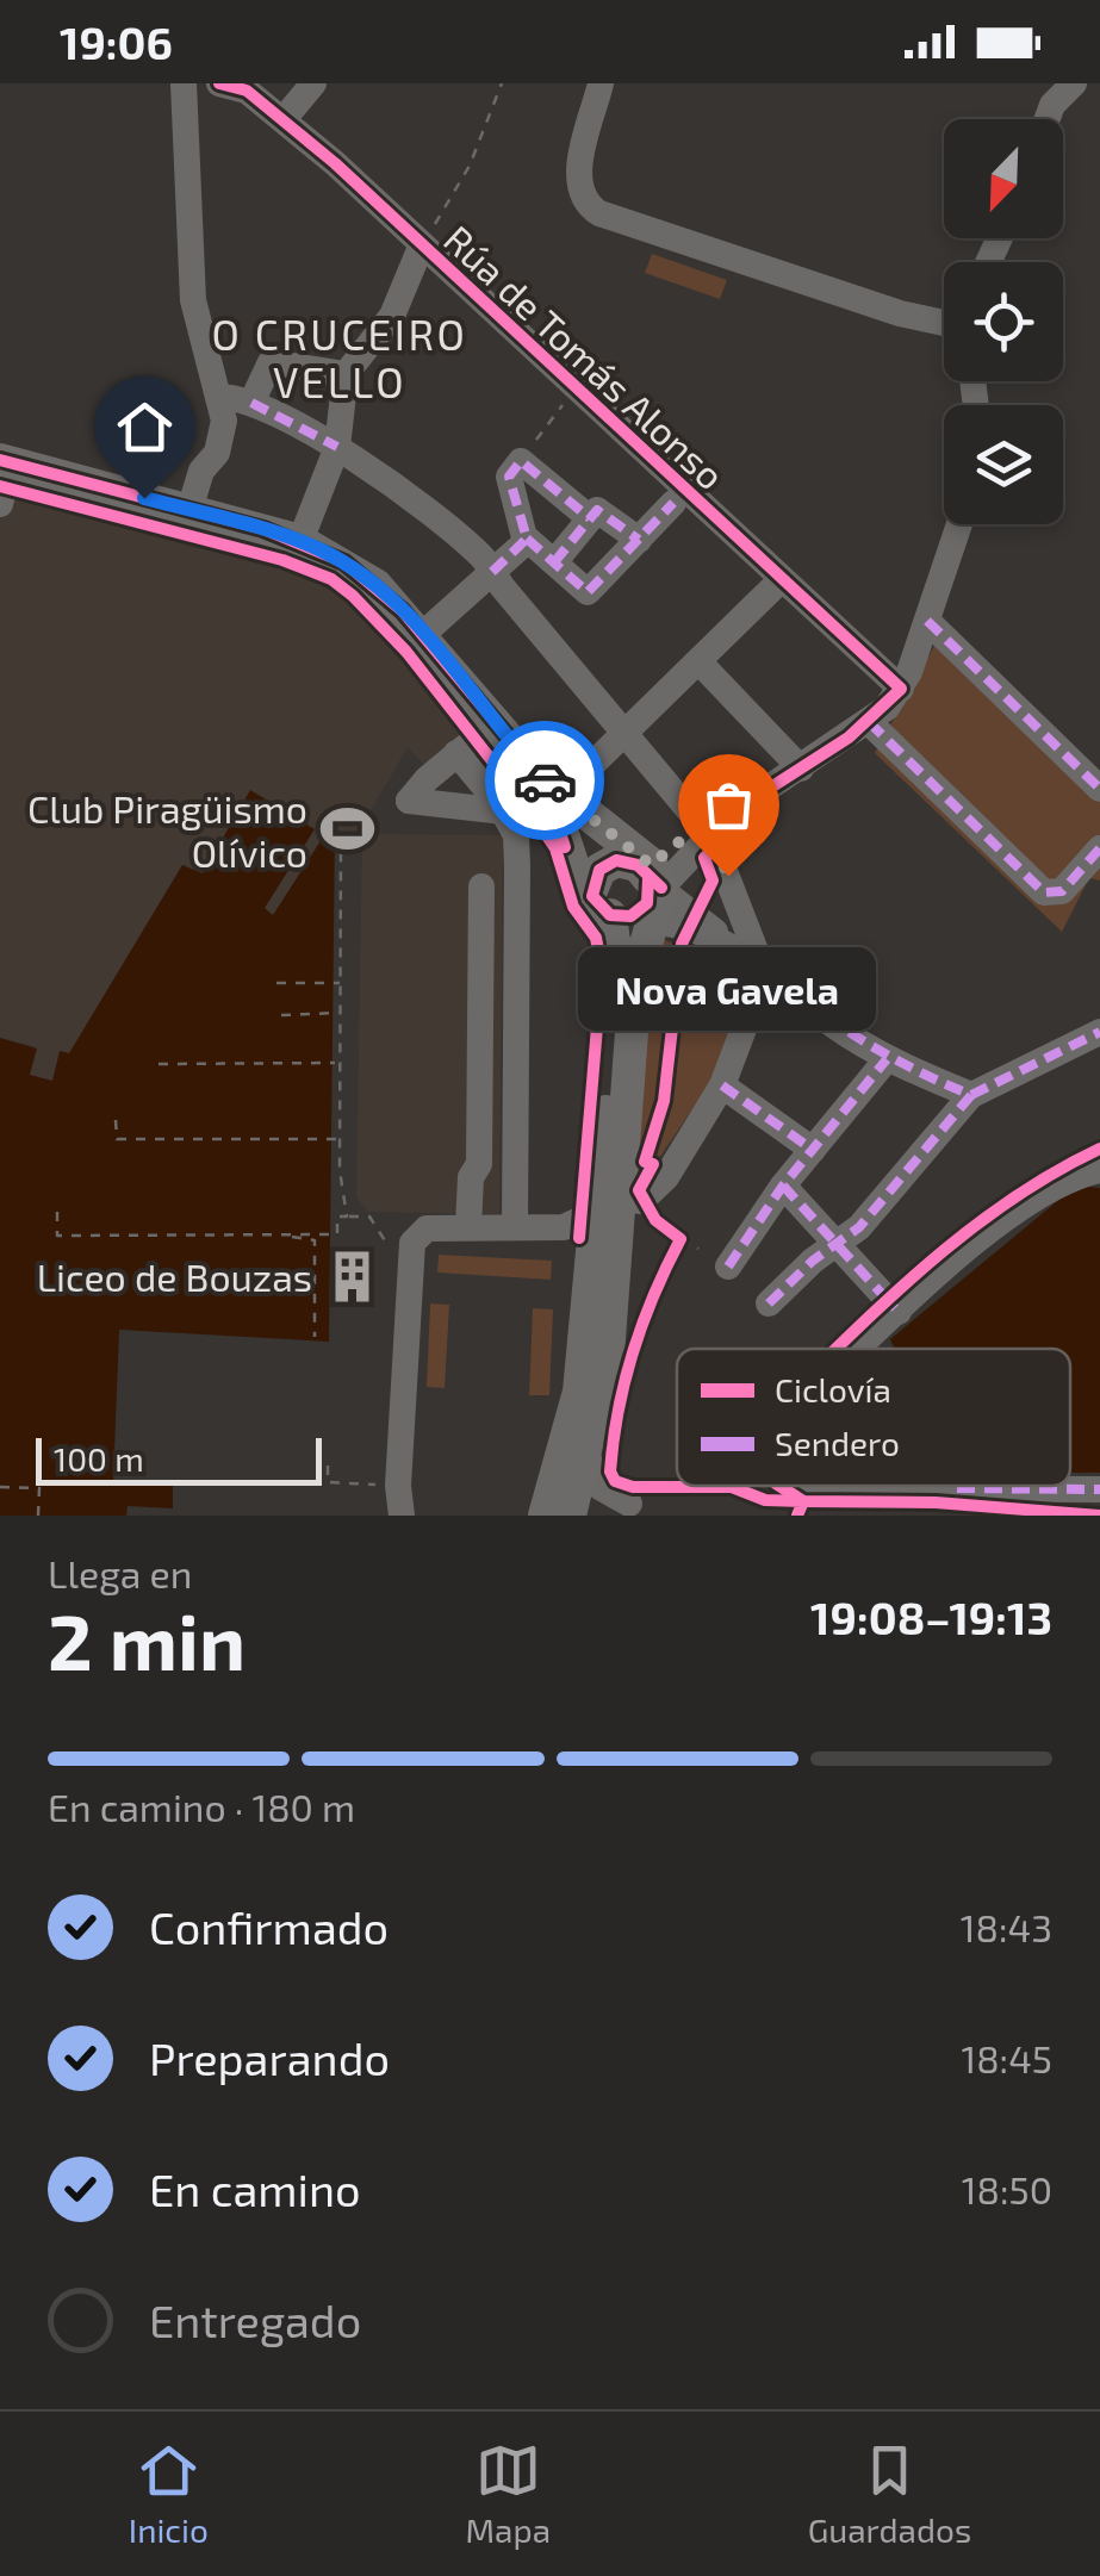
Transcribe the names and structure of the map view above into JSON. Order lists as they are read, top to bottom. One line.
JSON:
{"streets":{"street":["Rúa de Tomás Alonso"]},"districts":["O CRUCEIRO VELLO"],"places":{"sports":["Club Piragüismo Olívico"],"other":["Nova Gavela"],"building":["Liceo de Bouzas"]},"legend":["Ciclovía","Sendero"],"scale_bar":"100 m","north":"bottom left","page":{"status":"19:06","bubble":"Nova Gavela","scale":"100 m","heading":["2 min","Llega en","19:08–19:13"],"bar":"En camino · 180 m","list":[["Confirmado","18:43"],["Preparando","18:45"],["En camino","18:50"],"Entregado"],"tabs":["Inicio","Mapa","Guardados"]}}
